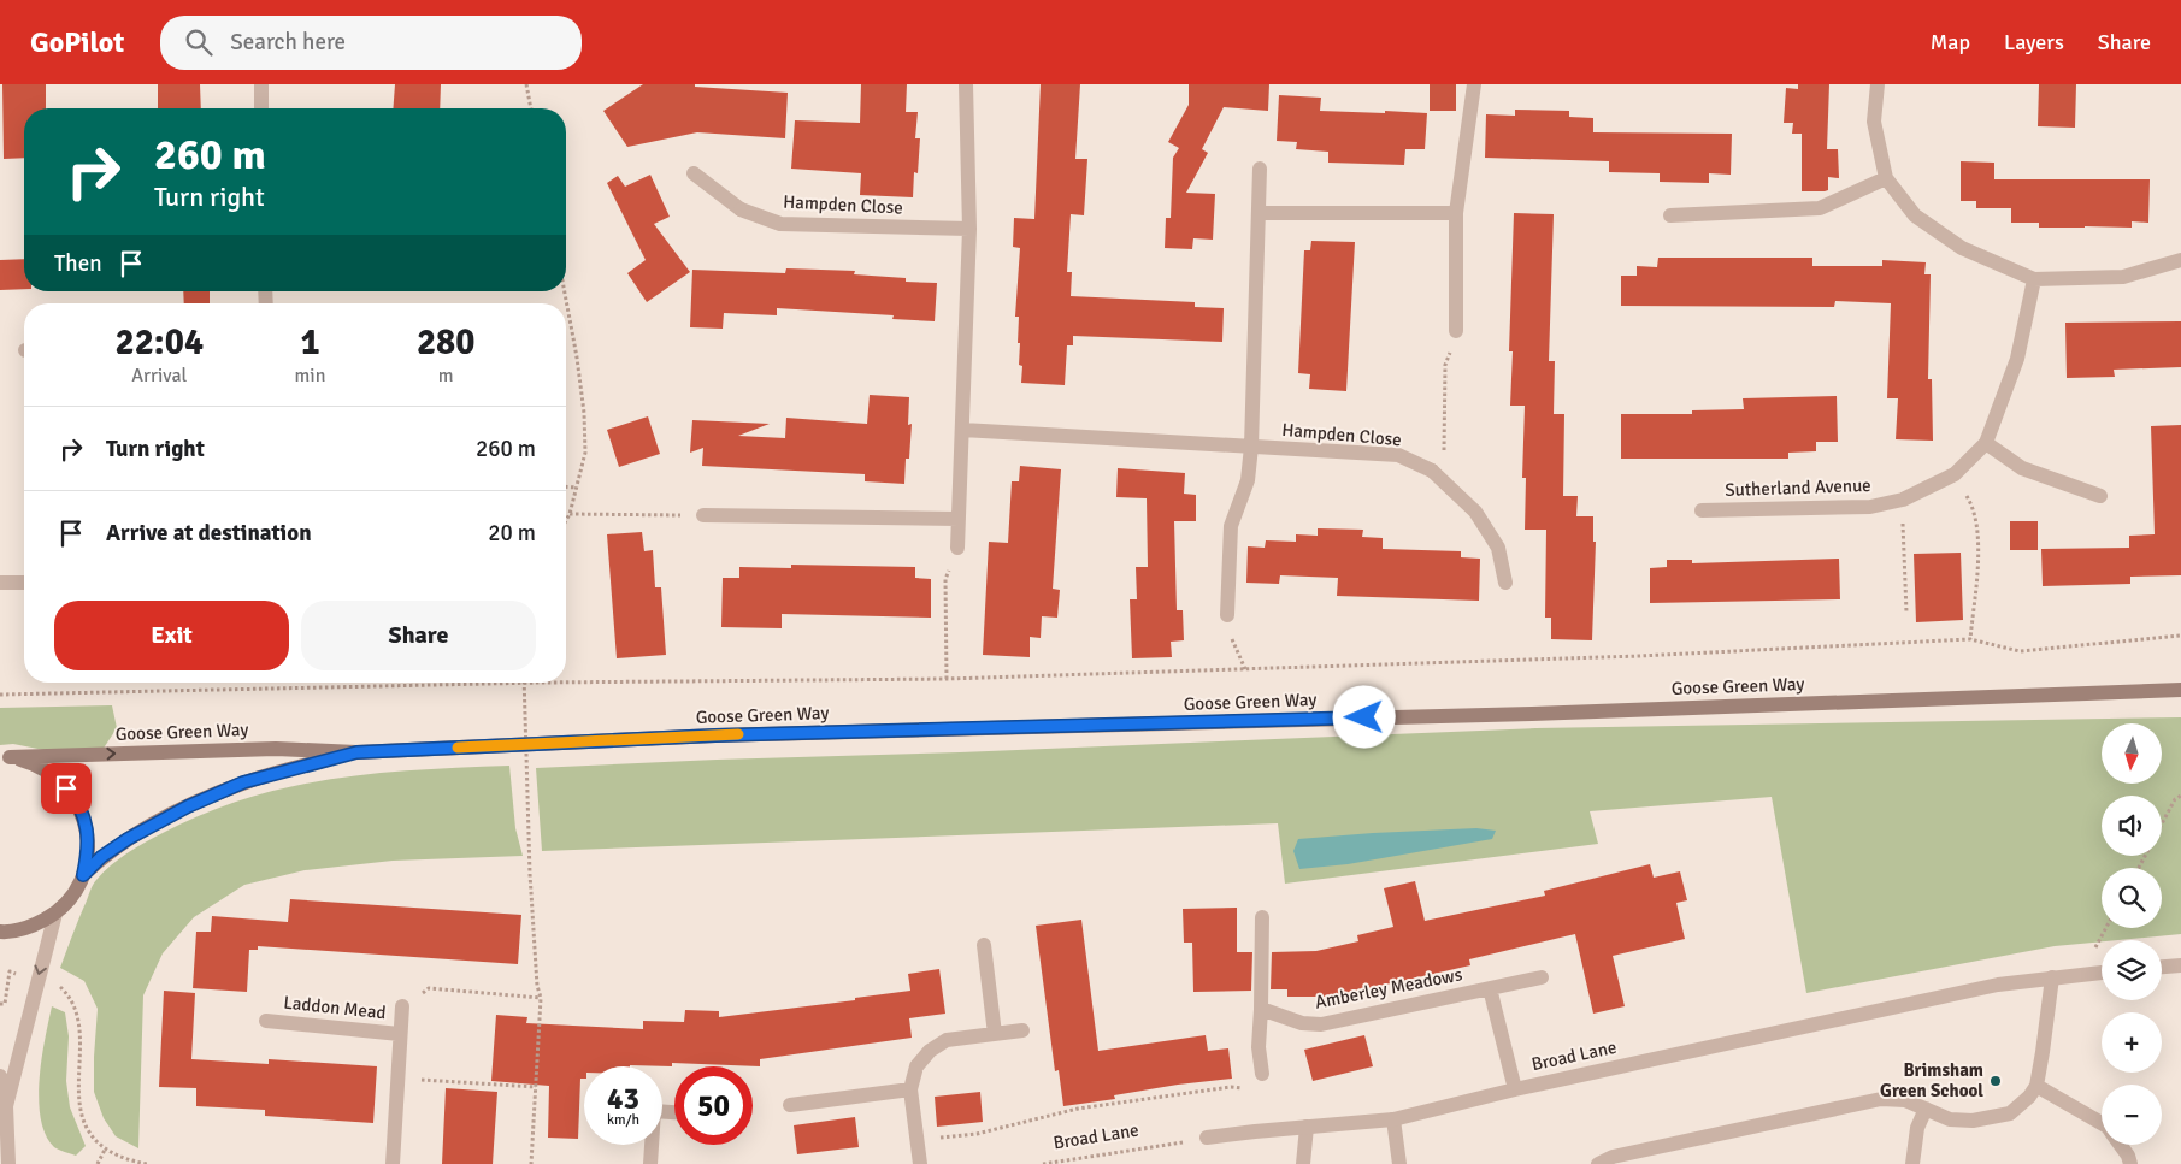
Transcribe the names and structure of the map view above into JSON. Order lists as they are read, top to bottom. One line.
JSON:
{"streets":{"main road":["Goose Green Way"],"street":["Hampden Close","Sutherland Avenue","Amberley Meadows","Laddon Mead","Broad Lane"]},"crossings":[["Amberley Meadows","Broad Lane"]],"places":["Brimsham Green School"],"north":"bottom","page":{"header":"GoPilot","search":"Search here","nav":["Map","Layers","Share"],"turn":["260 m","Turn right"],"then":"Then","eta":["22:04","Arrival","1","min","280","m"],"list":[{"name":"Turn right","value":"260 m"},{"name":"Arrive at destination","value":"20 m"}],"buttons":["Exit","Share"],"map_buttons":["+","−"],"speed":"43 km/h","limit":"50"}}
